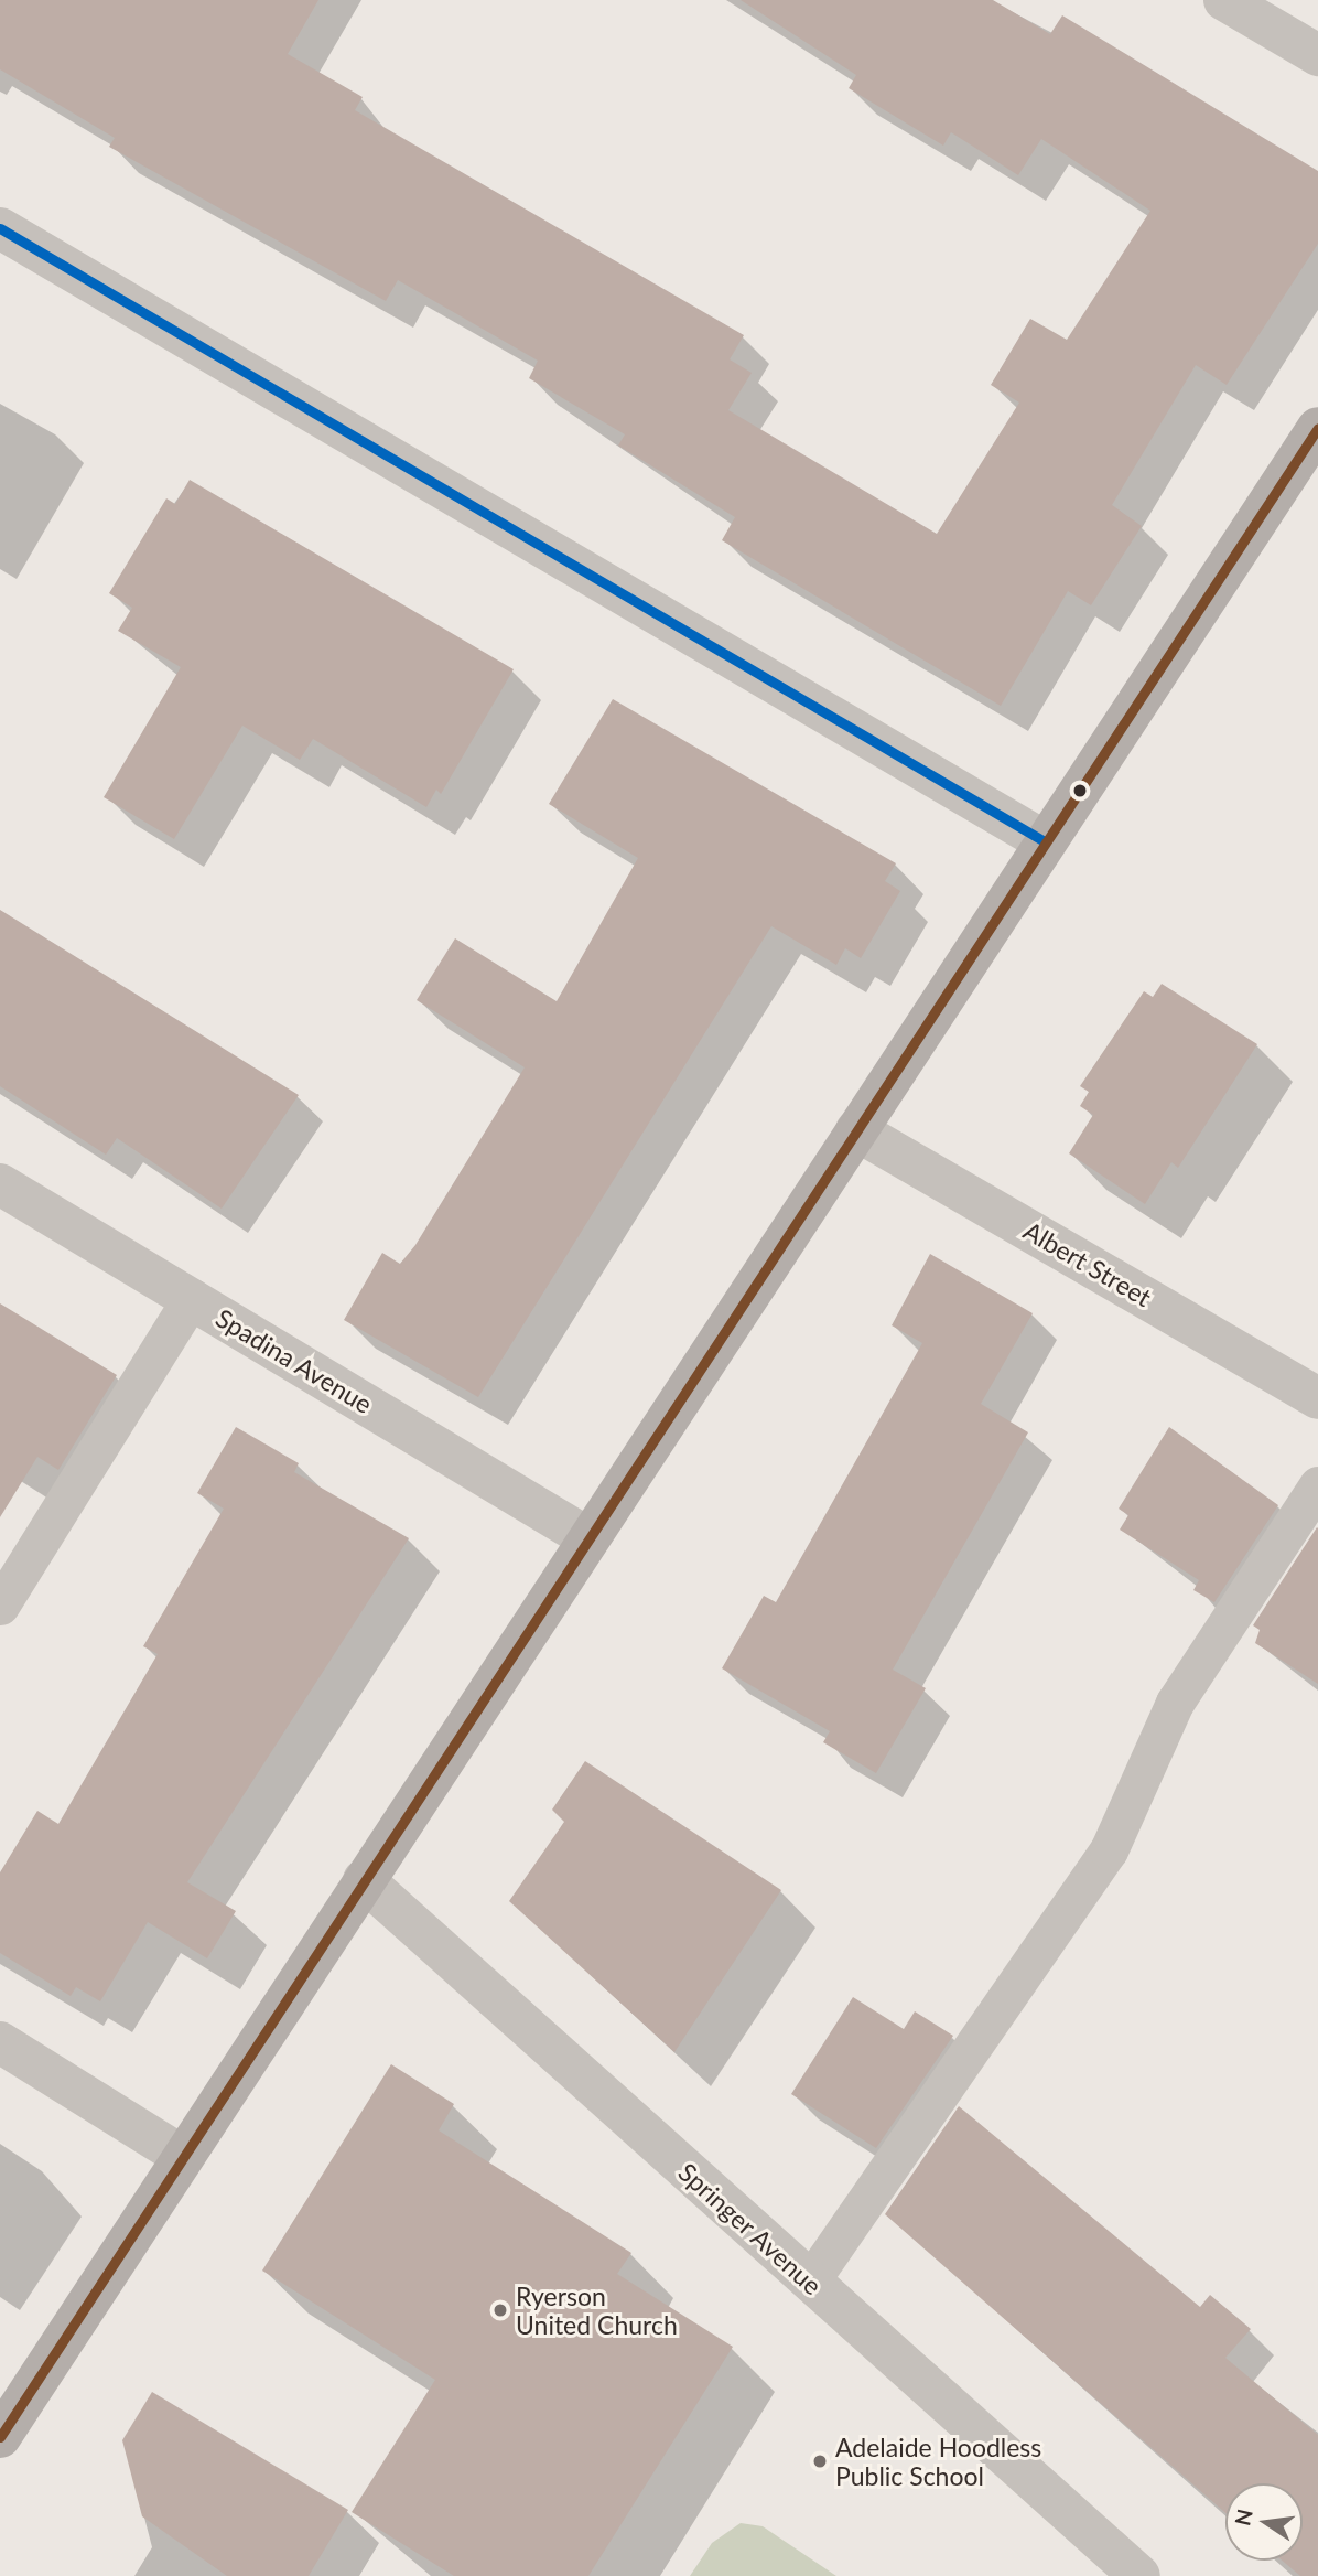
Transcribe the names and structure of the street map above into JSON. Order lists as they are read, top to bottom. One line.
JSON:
{"streets":{"street":["Albert Street","Spadina Avenue","Springer Avenue"]},"places":["Ryerson United Church","Adelaide Hoodless Public School"],"north":"left"}
